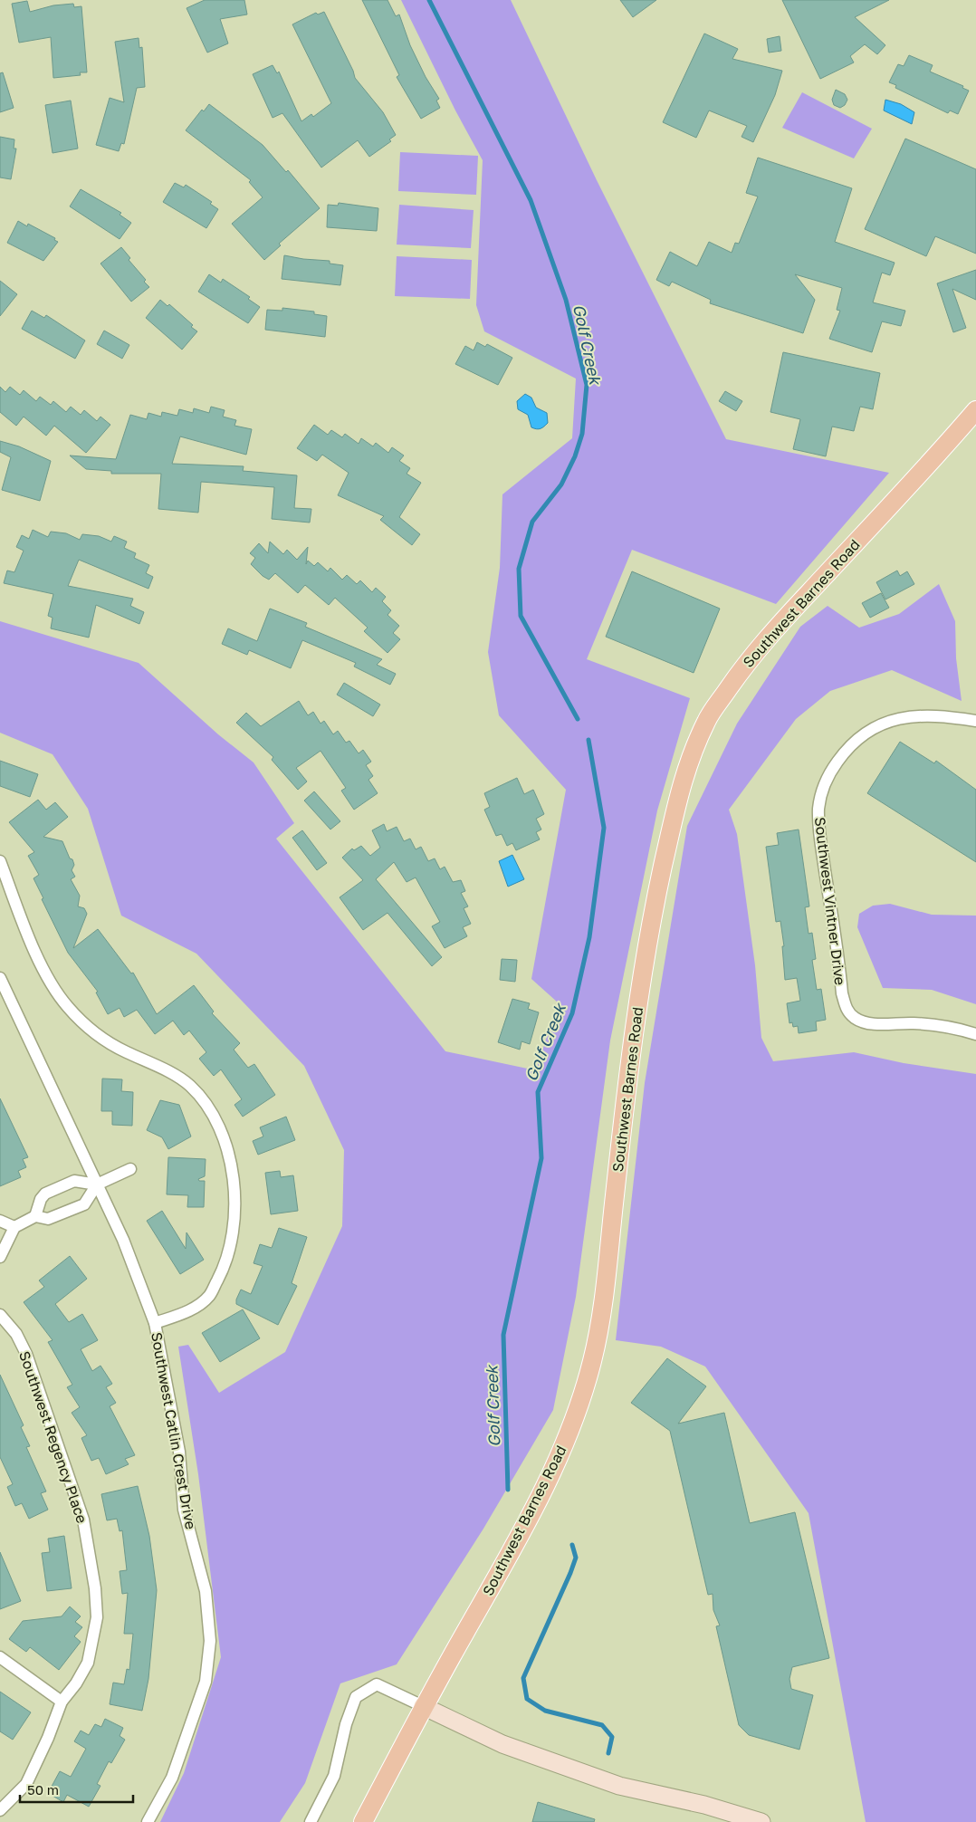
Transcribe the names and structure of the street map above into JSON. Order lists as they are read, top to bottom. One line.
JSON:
{"streets":{"main road":["Southwest Barnes Road"],"street":["Southwest Vintner Drive","Southwest Catlin Crest Drive","Southwest Regency Place"]},"water":["Golf Creek"],"scale_bar":"50 m"}
